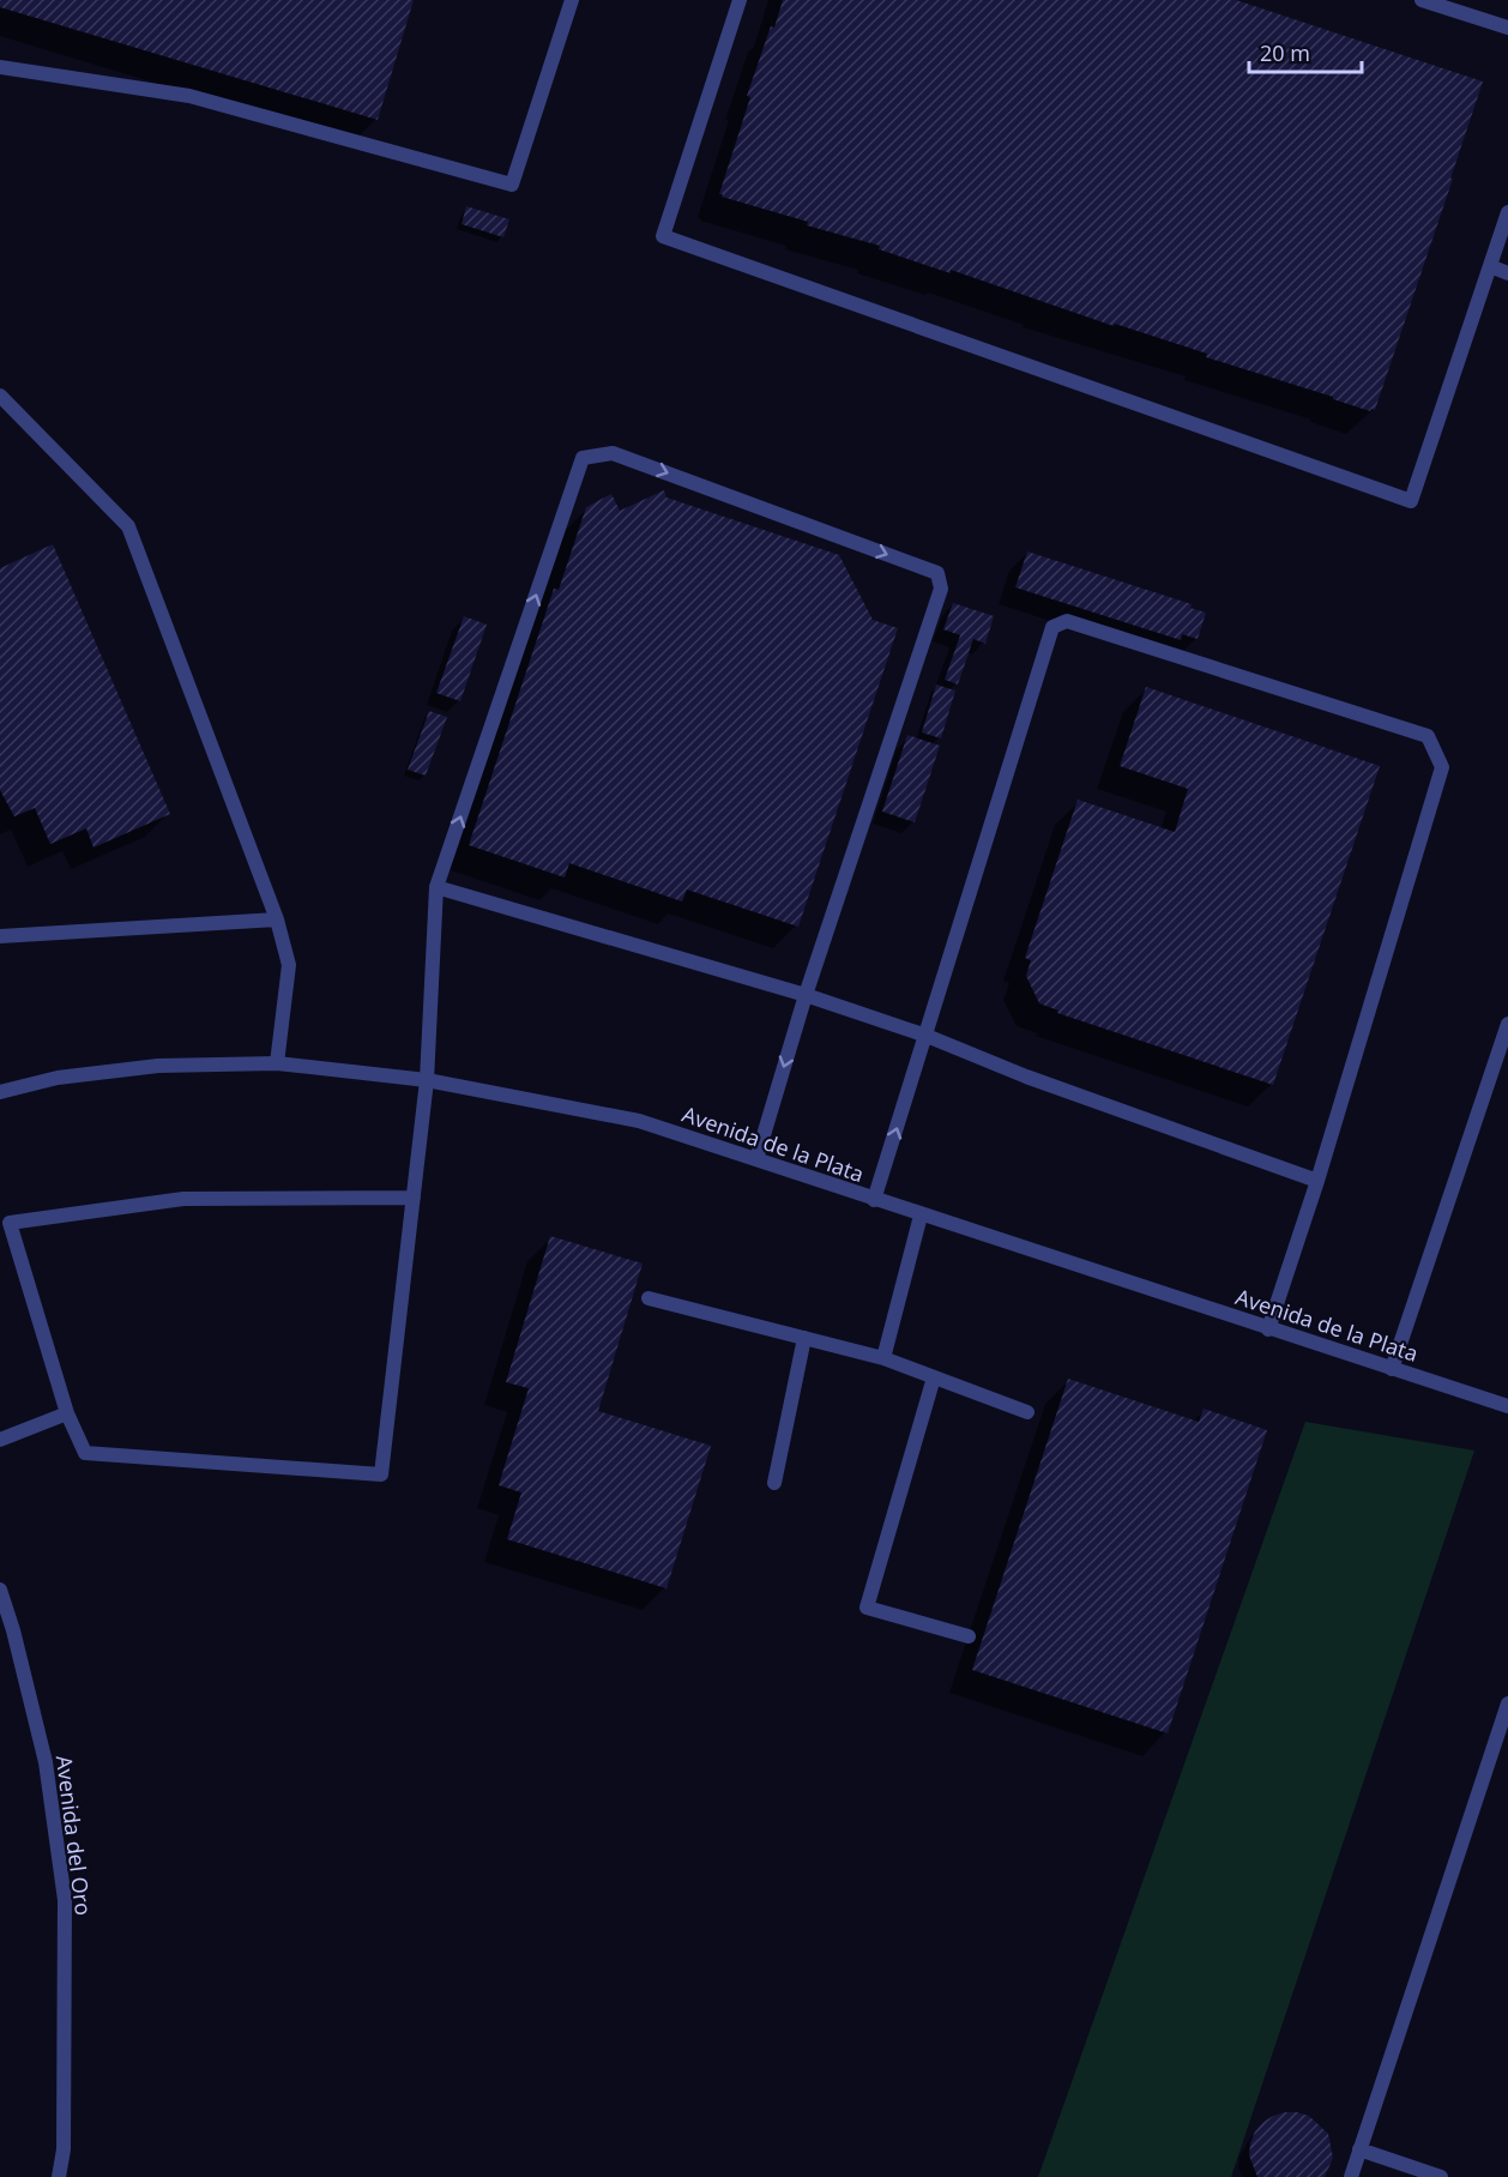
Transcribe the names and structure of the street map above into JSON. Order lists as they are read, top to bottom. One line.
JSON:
{"streets":{"street":["Avenida de la Plata","Avenida del Oro"]},"scale_bar":"20 m"}
